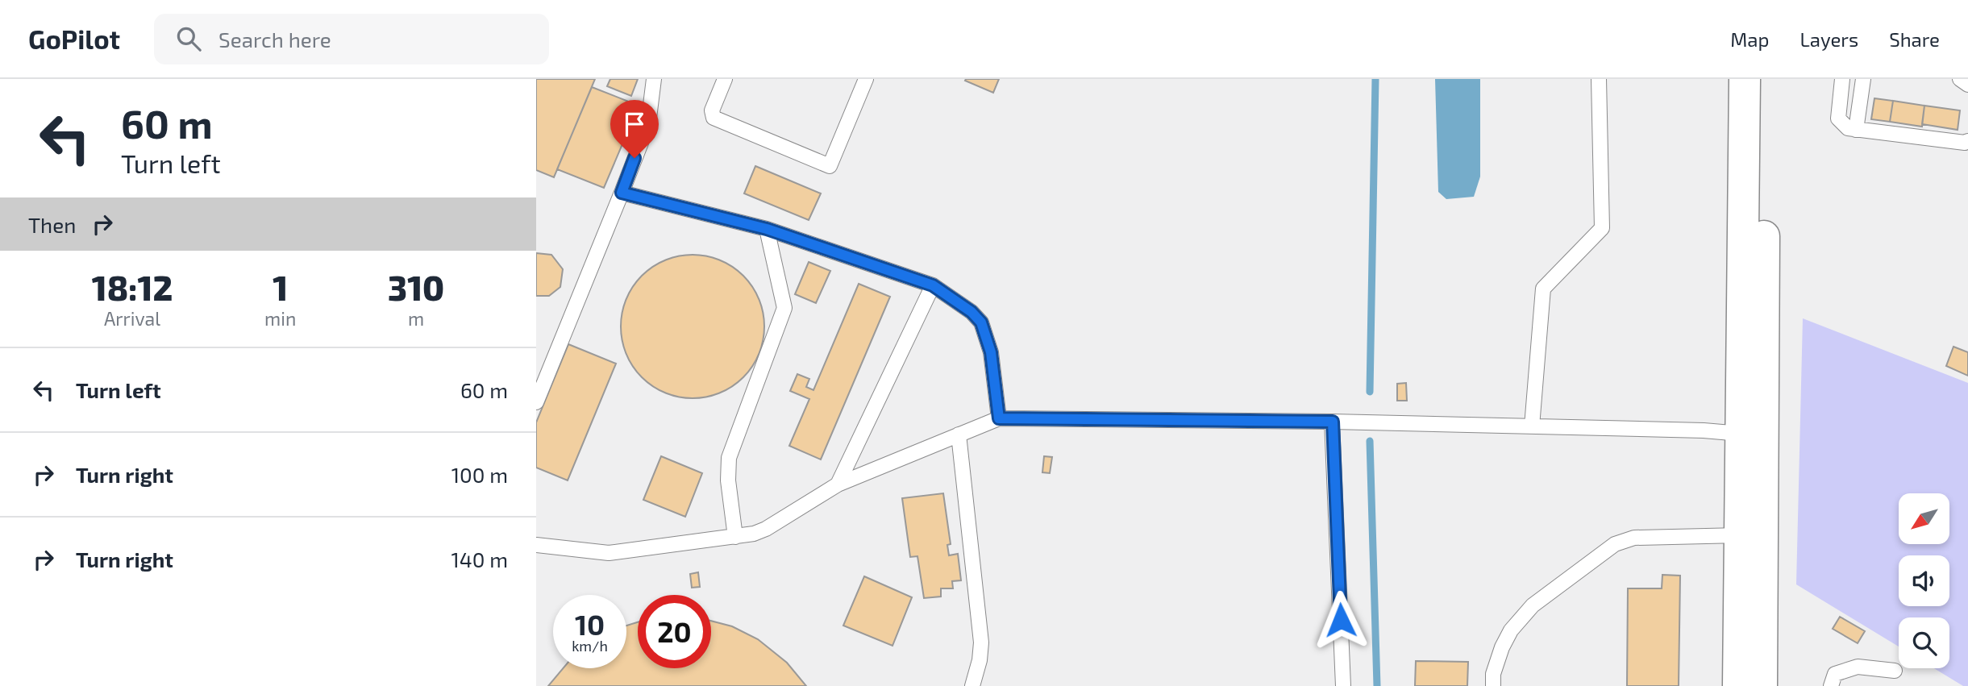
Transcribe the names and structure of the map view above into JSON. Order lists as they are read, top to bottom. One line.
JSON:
{"north":"bottom left","page":{"header":"GoPilot","search":"Search here","nav":["Map","Layers","Share"],"turn":["60 m","Turn left"],"then":"Then","eta":["18:12","Arrival","1","min","310","m"],"list":[{"name":"Turn left","value":"60 m"},{"name":"Turn right","value":"100 m"},{"name":"Turn right","value":"140 m"}],"speed":"10 km/h","limit":"20"}}
